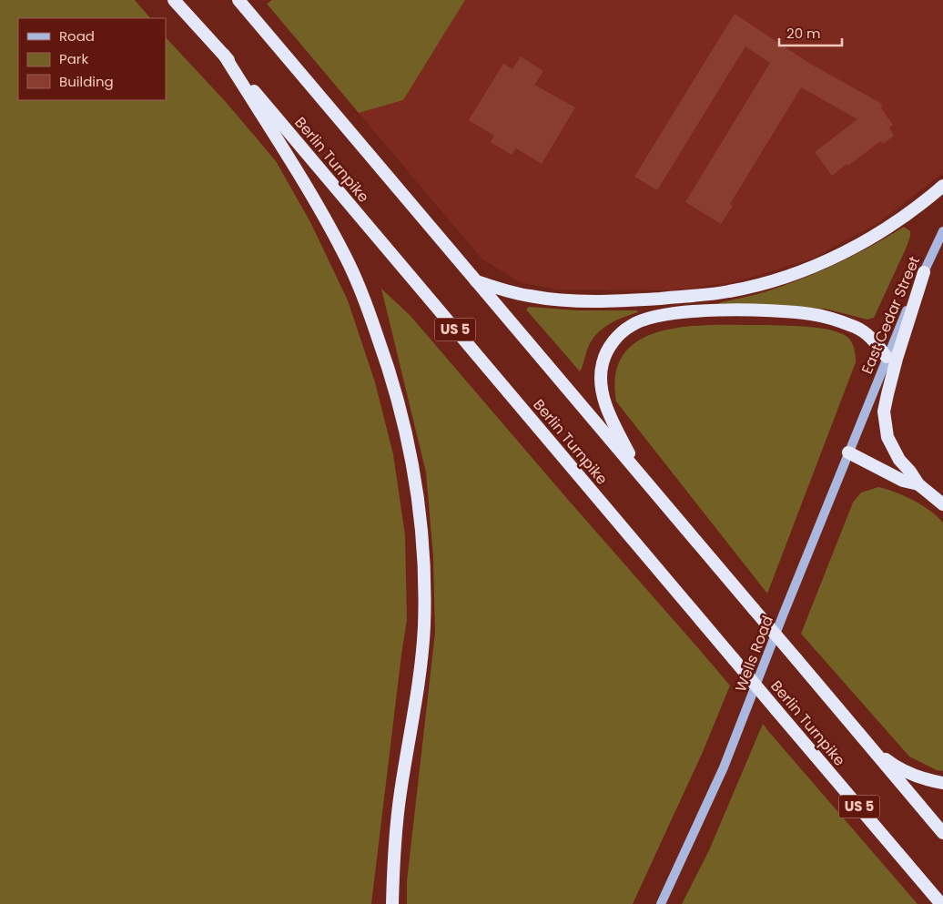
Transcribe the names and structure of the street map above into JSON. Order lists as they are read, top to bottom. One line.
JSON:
{"streets":{"highway":["Berlin Turnpike","US 5"],"main road":["East Cedar Street","Wells Road"]},"crossings":[["East Cedar Street","Wells Road"]],"legend":["Road","Park","Building"],"scale_bar":"20 m"}
